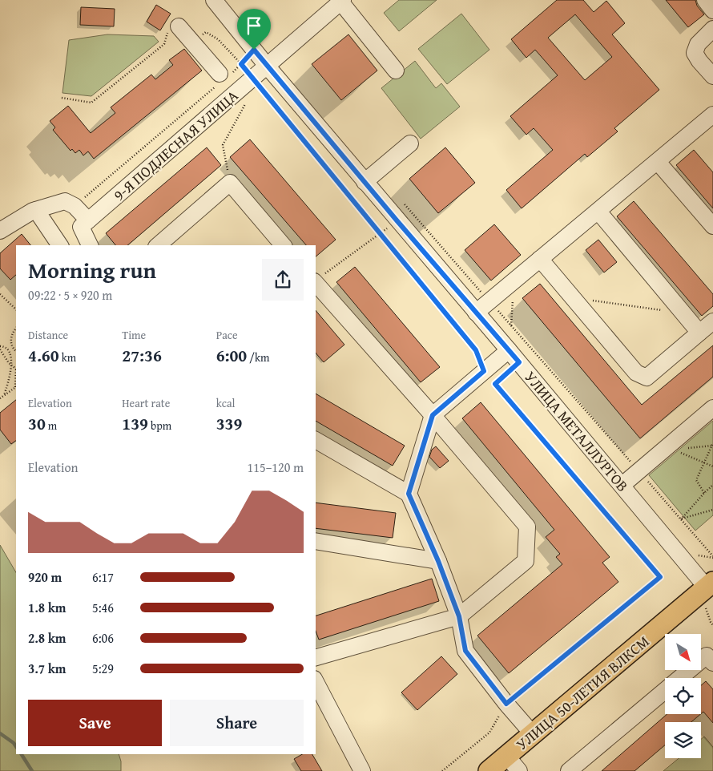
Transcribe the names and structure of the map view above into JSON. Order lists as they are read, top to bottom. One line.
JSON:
{"streets":{"main road":["УЛИЦА 50-ЛЕТИЯ ВЛКСМ"],"street":["9-Я ПОДЛЕСНАЯ УЛИЦА","УЛИЦА МЕТАЛЛУРГОВ"]},"crossings":[["9-Я ПОДЛЕСНАЯ УЛИЦА","УЛИЦА МЕТАЛЛУРГОВ"],["УЛИЦА МЕТАЛЛУРГОВ","УЛИЦА 50-ЛЕТИЯ ВЛКСМ"]],"north":"bottom right","page":{"heading":["Morning run","09:22 · 5 × 920 m"],"stats":[["Distance","4.60 km"],["Time","27:36"],["Pace","6:00 /km"],["Elevation","30 m"],["Heart rate","139 bpm"],["kcal","339"]],"chart":["Elevation","115–120 m"],"list":[{"name":"920 m","note":"6:17"},{"name":"1.8 km","note":"5:46"},{"name":"2.8 km","note":"6:06"},{"name":"3.7 km","note":"5:29"}],"buttons":["Save","Share"]}}
